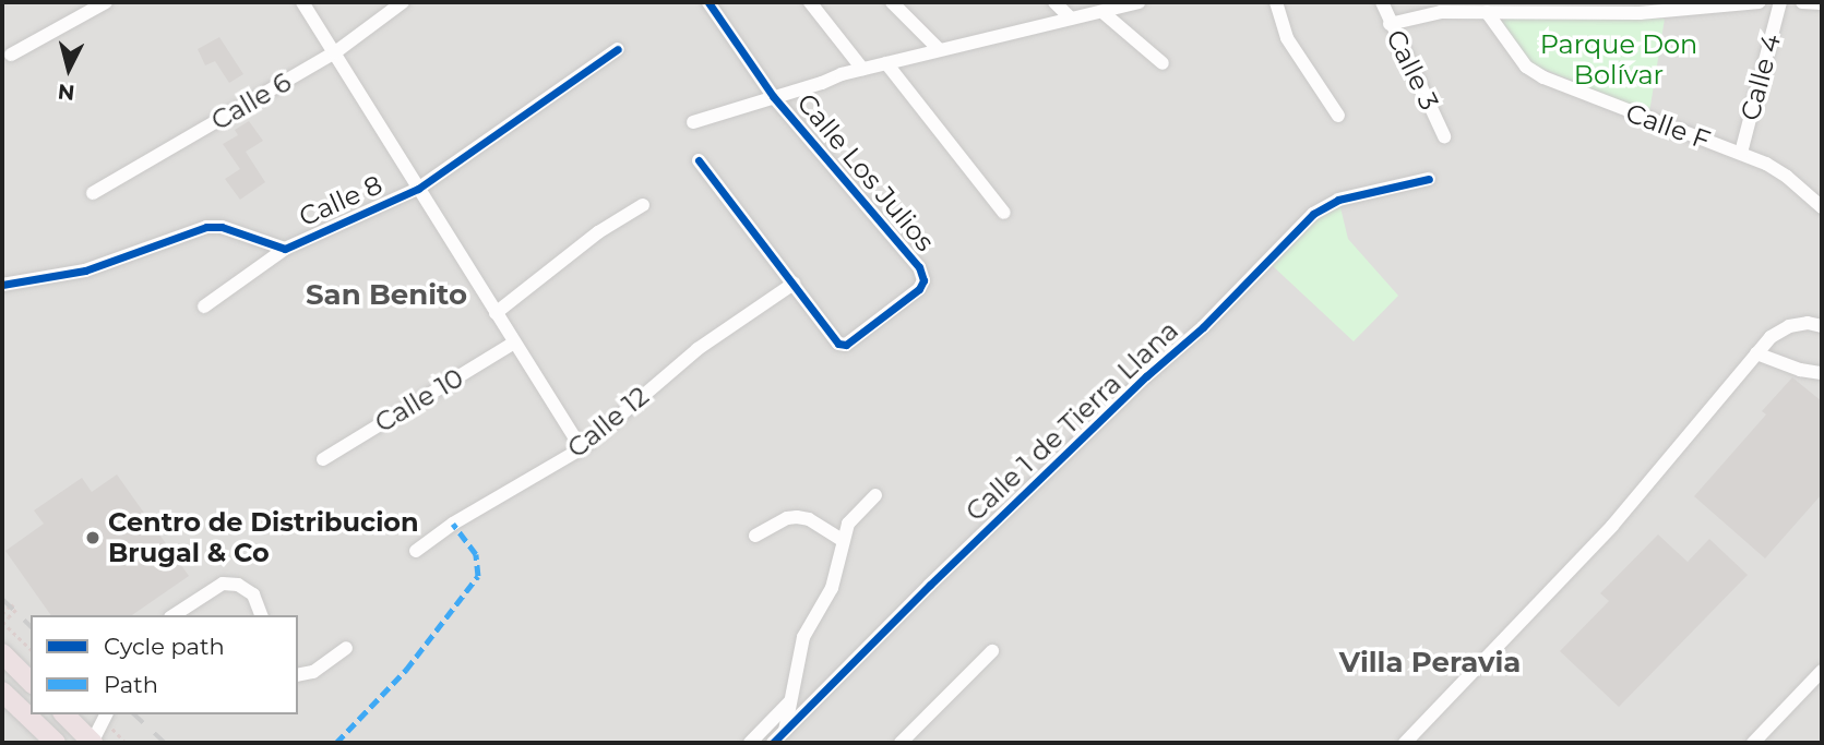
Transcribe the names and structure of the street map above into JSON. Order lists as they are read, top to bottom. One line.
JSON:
{"streets":{"street":["Calle 3","Calle 4","Calle 6","Calle F","Calle Los Julios","Calle 8","Calle 10","Calle 1 de Tierra Llana","Calle 12"]},"crossings":[["Calle 4","Calle F"],["Calle Los Julios","Calle 12"]],"districts":["San Benito","Villa Peravia"],"parks":["Parque Don Bolívar"],"places":["Centro de Distribucion Brugal & Co"],"legend":["Cycle path","Path"],"north":"bottom"}
